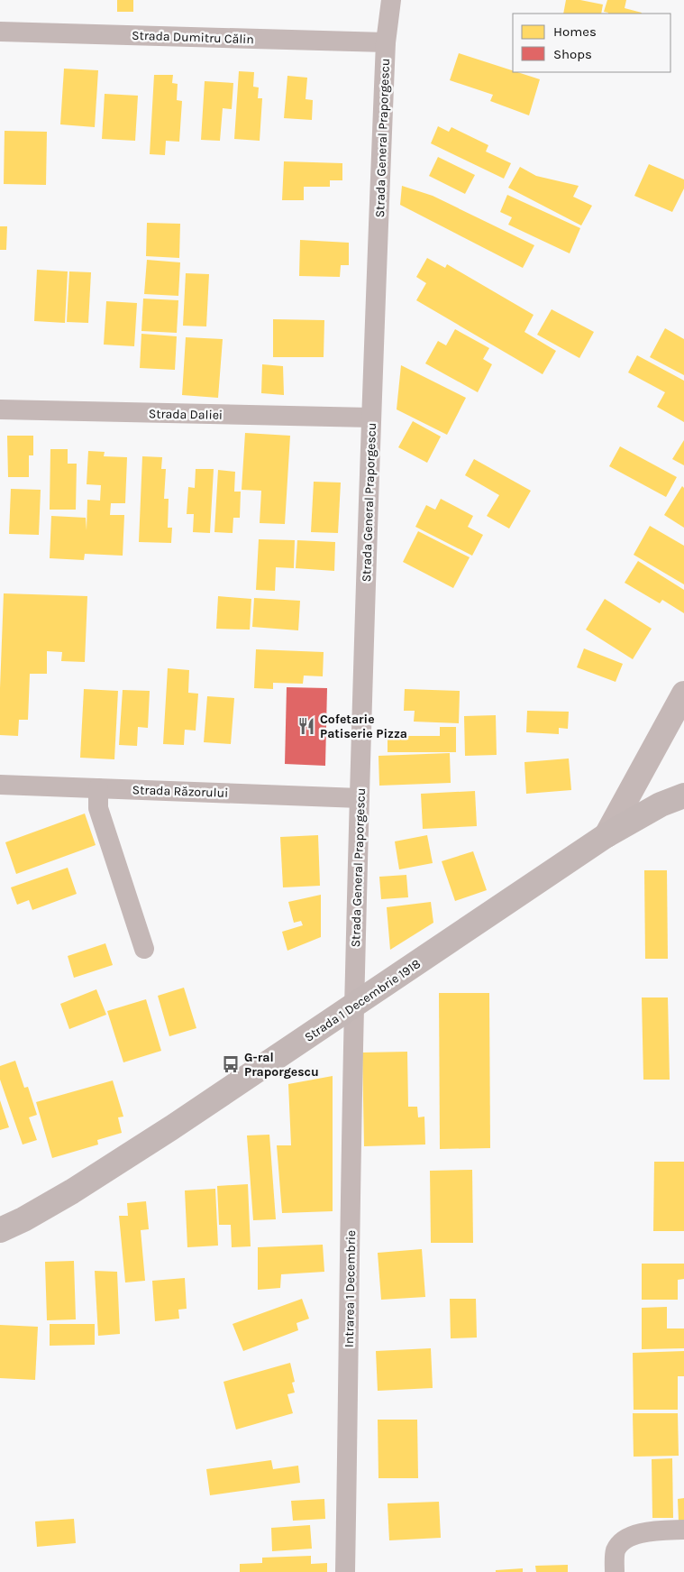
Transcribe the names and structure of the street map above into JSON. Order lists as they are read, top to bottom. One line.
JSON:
{"streets":{"main road":["Strada 1 Decembrie 1918"],"street":["Strada Dumitru Călin","Strada General Praporgescu","Strada Daliei","Strada Răzorului","Intrarea 1 Decembrie"]},"crossings":[["Strada Dumitru Călin","Strada General Praporgescu"],["Strada General Praporgescu","Strada Daliei"],["Strada General Praporgescu","Strada Răzorului"],["Strada General Praporgescu","Strada 1 Decembrie 1918"],["Strada General Praporgescu","Intrarea 1 Decembrie"],["Strada 1 Decembrie 1918","Intrarea 1 Decembrie"]],"places":{"restaurant":["Cofetarie Patiserie Pizza"],"bus stop":["G-ral Praporgescu"]},"legend":["Homes","Shops"]}
